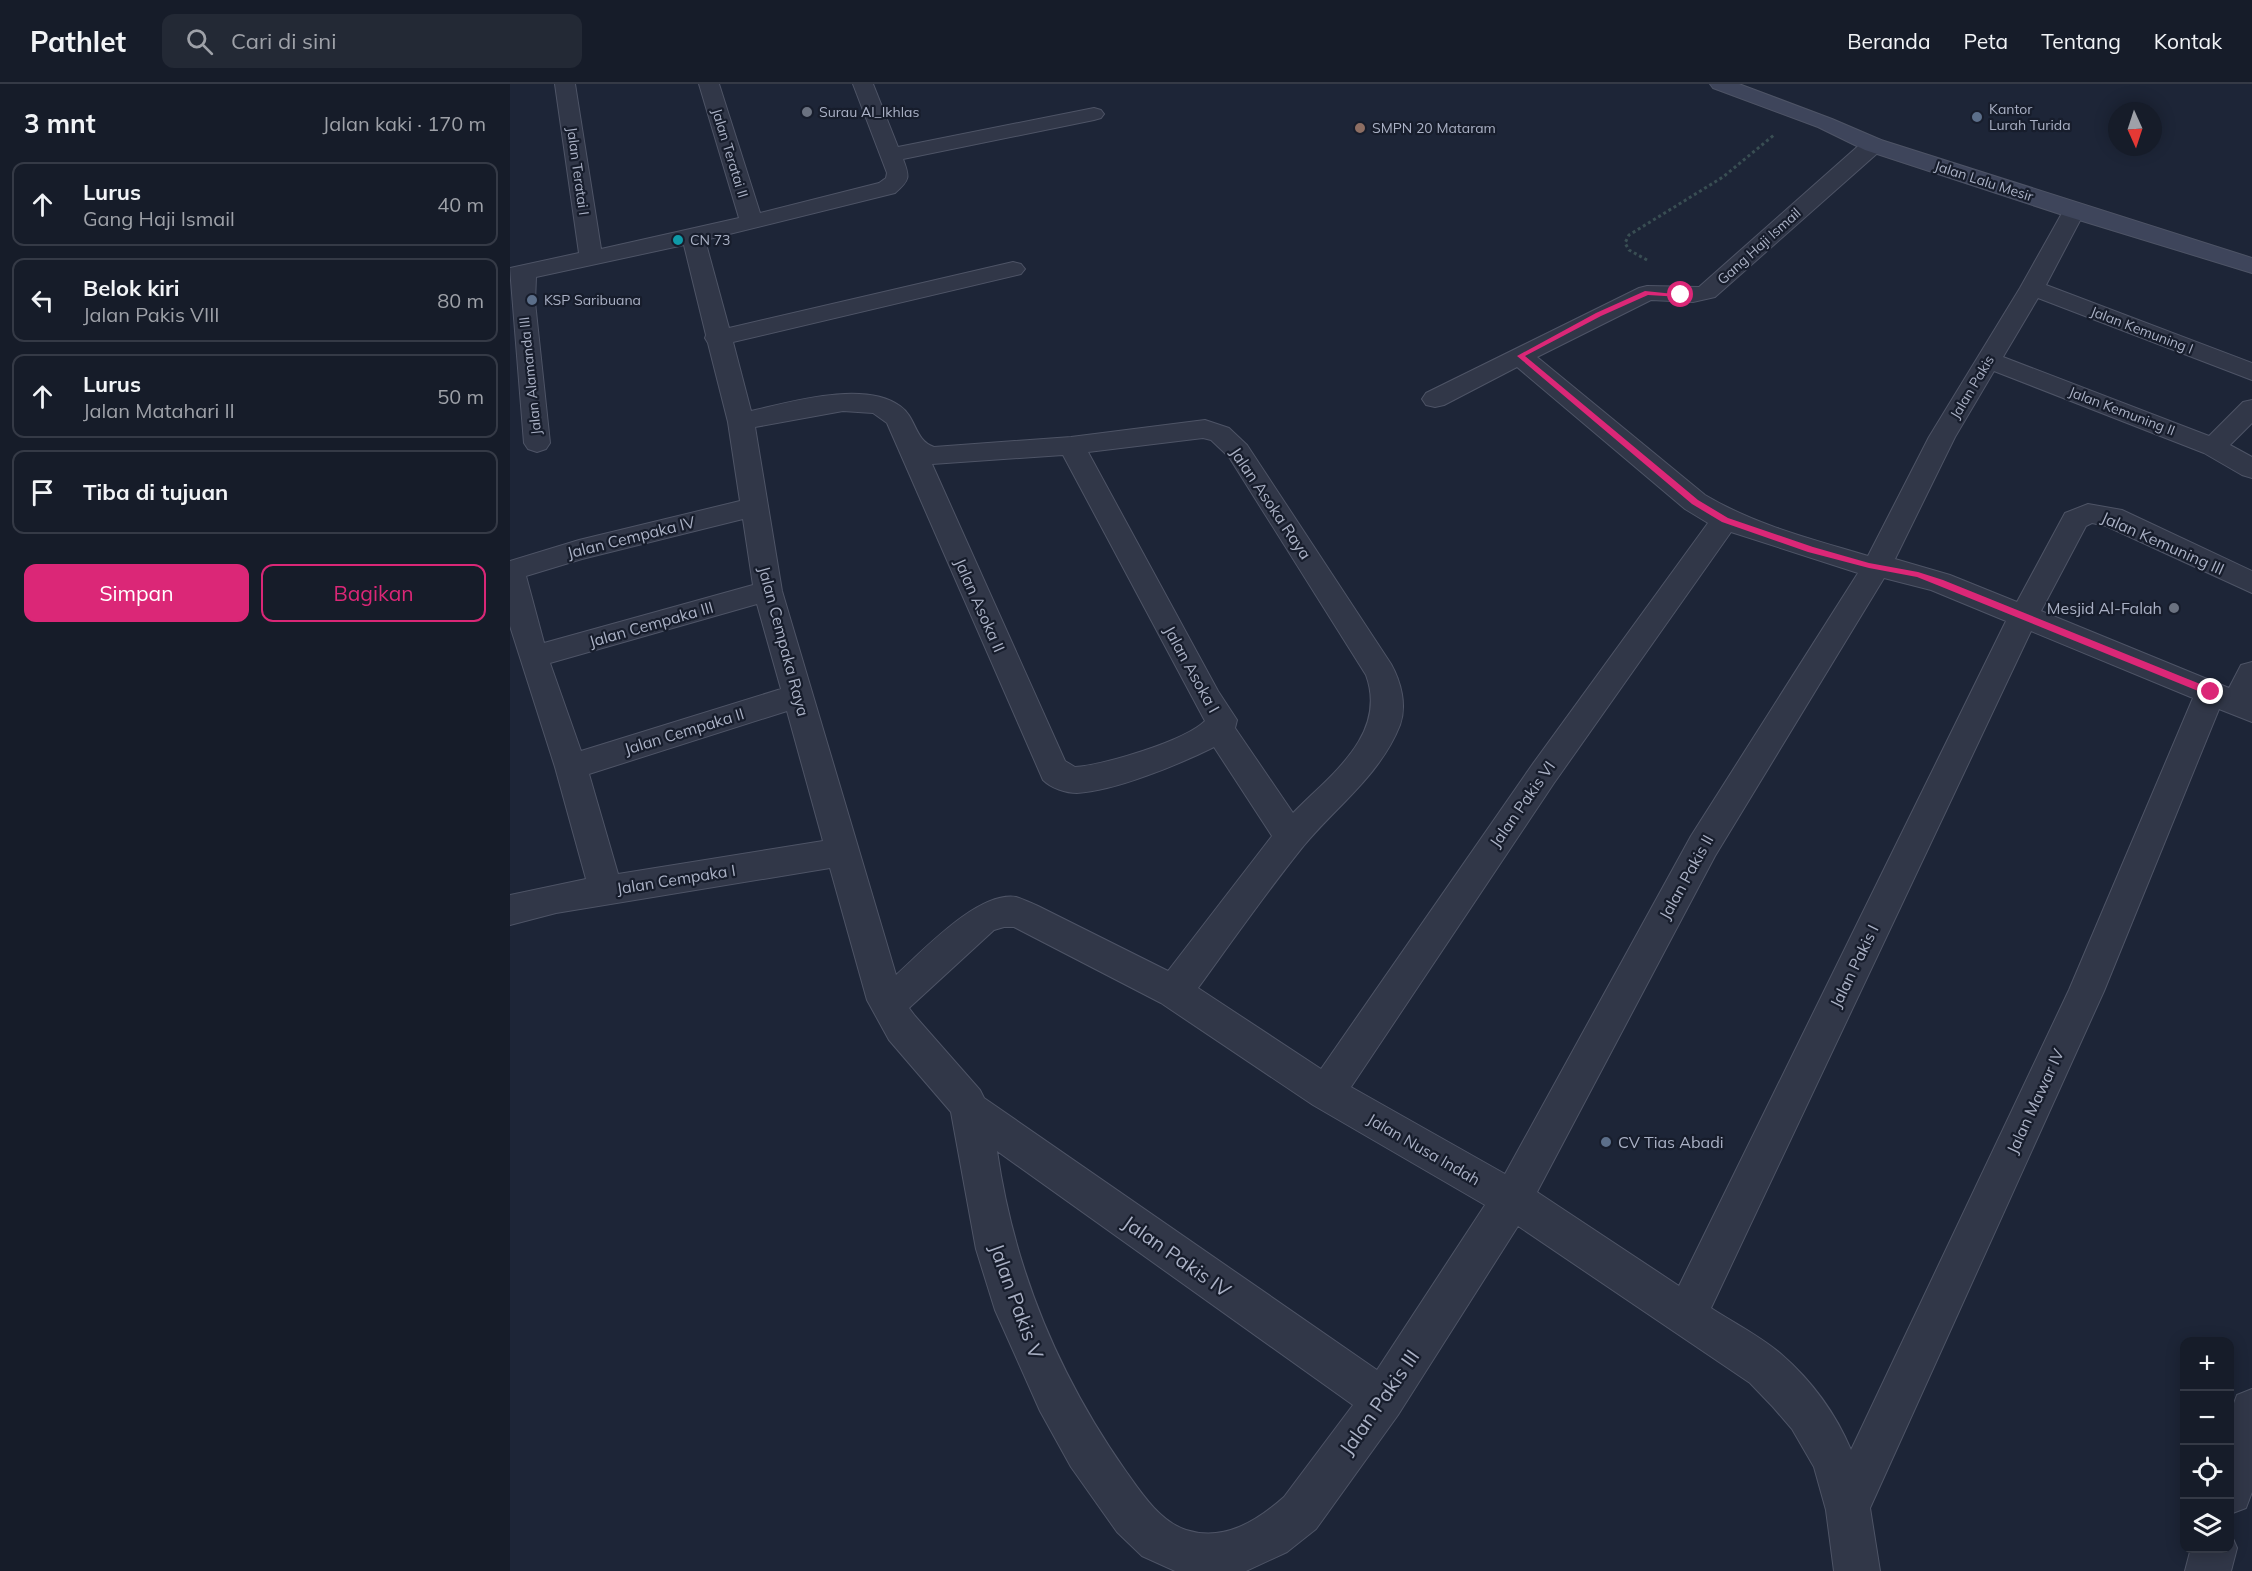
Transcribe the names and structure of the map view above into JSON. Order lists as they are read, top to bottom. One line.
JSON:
{"streets":{"street":["Jalan Teratai II","Jalan Teratai I","Jalan Lalu Mesir","Gang Haji Ismail","Jalan Kemuning I","Jalan Alamanda III","Jalan Pakis","Jalan Kemuning II","Jalan Asoka Raya","Jalan Cempaka IV","Jalan Kemuning III","Jalan Asoka II","Jalan Cempaka III","Jalan Cempaka Raya","Jalan Asoka I","Jalan Cempaka II","Jalan Pakis VI","Jalan Pakis II","Jalan Cempaka I","Jalan Pakis I","Jalan Mawar IV","Jalan Nusa Indah","Jalan Pakis IV","Jalan Pakis V","Jalan Pakis III"]},"crossings":[["Jalan Lalu Mesir","Gang Haji Ismail"],["Jalan Lalu Mesir","Jalan Pakis"],["Jalan Kemuning I","Jalan Pakis"],["Jalan Pakis","Jalan Kemuning II"],["Jalan Pakis","Jalan Pakis II"],["Jalan Asoka Raya","Jalan Asoka II"],["Jalan Asoka Raya","Jalan Asoka I"],["Jalan Asoka Raya","Jalan Nusa Indah"],["Jalan Cempaka IV","Jalan Cempaka Raya"],["Jalan Kemuning III","Jalan Pakis I"],["Jalan Asoka II","Jalan Asoka I"],["Jalan Cempaka III","Jalan Cempaka Raya"],["Jalan Cempaka Raya","Jalan Cempaka II"],["Jalan Cempaka Raya","Jalan Cempaka I"],["Jalan Cempaka Raya","Jalan Nusa Indah"],["Jalan Cempaka Raya","Jalan Pakis V"],["Jalan Pakis VI","Jalan Nusa Indah"],["Jalan Pakis II","Jalan Nusa Indah"],["Jalan Pakis II","Jalan Pakis III"],["Jalan Pakis I","Jalan Nusa Indah"],["Jalan Mawar IV","Jalan Nusa Indah"],["Jalan Nusa Indah","Jalan Pakis V"],["Jalan Nusa Indah","Jalan Pakis III"],["Jalan Pakis IV","Jalan Pakis V"],["Jalan Pakis IV","Jalan Pakis III"],["Jalan Pakis V","Jalan Pakis III"]],"places":["Surau Al_Ikhlas","Kantor Lurah Turida","SMPN 20 Mataram","CN 73","KSP Saribuana","Mesjid Al-Falah","CV Tias Abadi"],"north":"bottom","page":{"header":"Pathlet","search":"Cari di sini","nav":["Beranda","Peta","Tentang","Kontak"],"heading":["3 mnt","Jalan kaki · 170 m"],"list":[["Lurus","Gang Haji Ismail","40 m"],["Belok kiri","Jalan Pakis VIII","80 m"],["Lurus","Jalan Matahari II","50 m"],"Tiba di tujuan"],"buttons":["Simpan","Bagikan"],"map_buttons":["+","−"]}}
